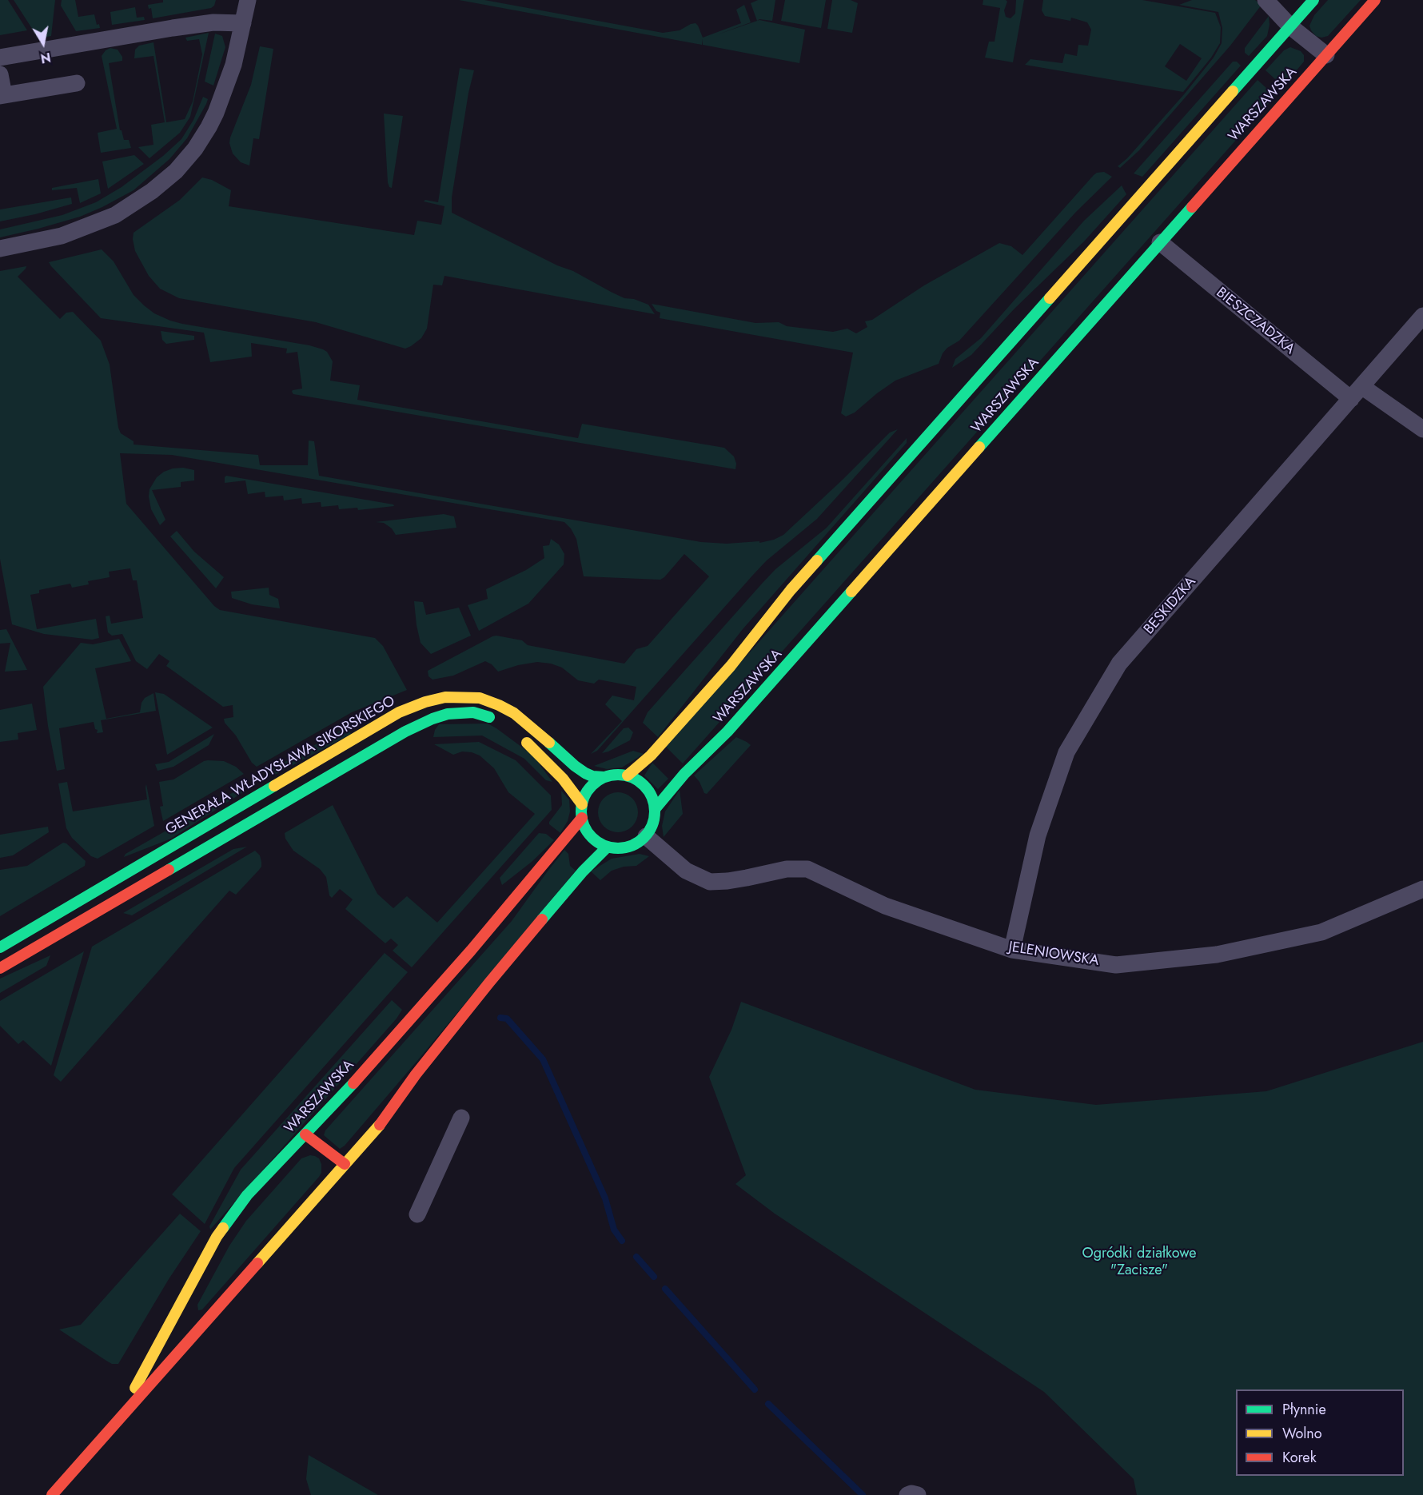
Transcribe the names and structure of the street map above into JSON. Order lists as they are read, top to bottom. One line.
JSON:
{"streets":{"main road":["WARSZAWSKA","GENERAŁA WŁADYSŁAWA SIKORSKIEGO"],"street":["BIESZCZADZKA","BESKIDZKA","JELENIOWSKA"]},"crossings":[["WARSZAWSKA","BIESZCZADZKA"],["WARSZAWSKA","GENERAŁA WŁADYSŁAWA SIKORSKIEGO"],["WARSZAWSKA","JELENIOWSKA"],["BIESZCZADZKA","BESKIDZKA"],["BESKIDZKA","JELENIOWSKA"],["GENERAŁA WŁADYSŁAWA SIKORSKIEGO","JELENIOWSKA"]],"parks":["Ogródki działkowe \"Zacisze\""],"legend":["Płynnie","Wolno","Korek"],"north":"bottom"}
